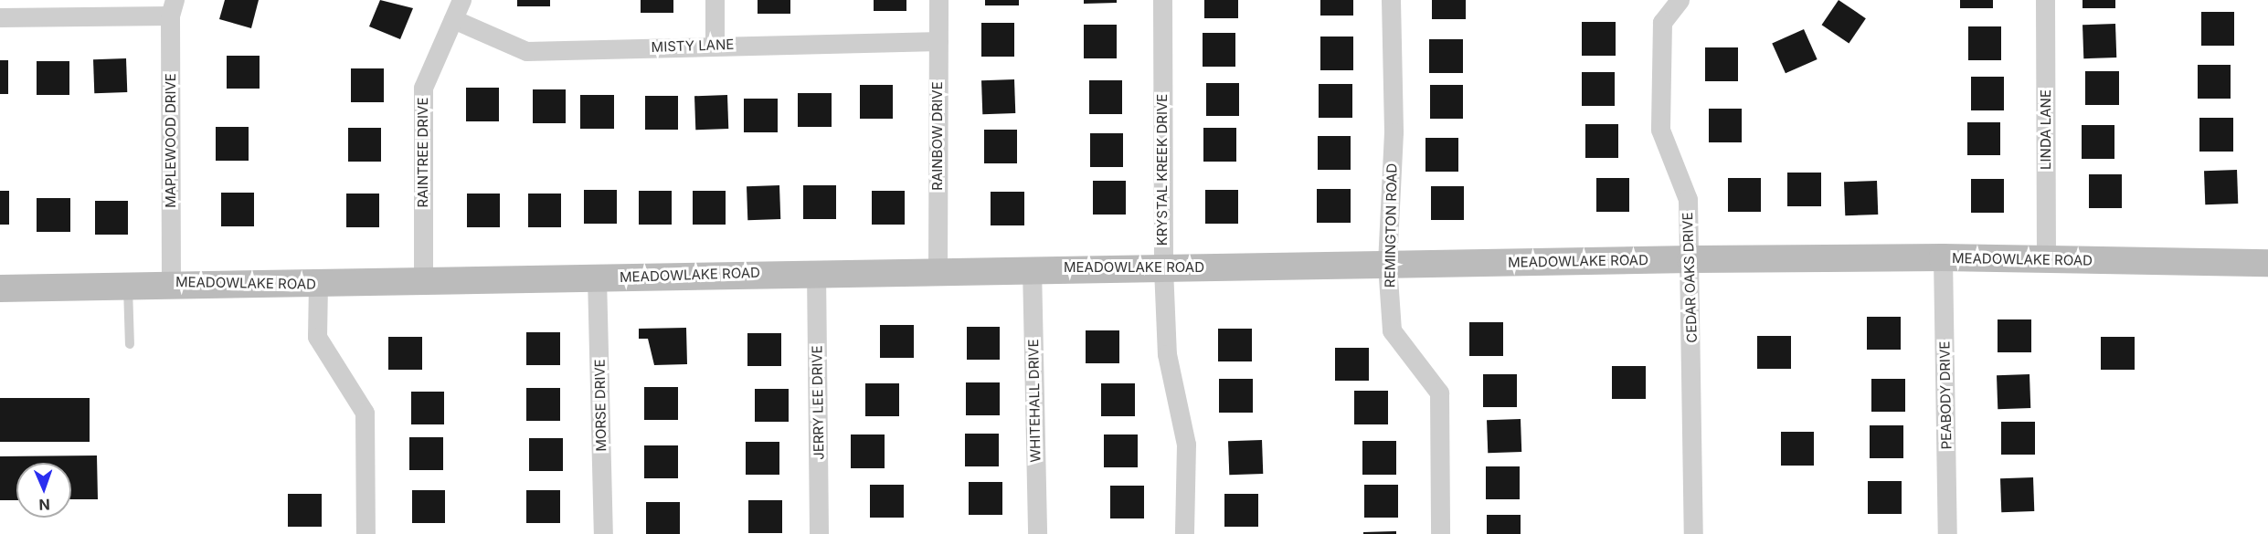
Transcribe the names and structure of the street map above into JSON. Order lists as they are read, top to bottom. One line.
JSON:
{"streets":{"street":["MISTY LANE","LINDA LANE","RAINBOW DRIVE","MAPLEWOOD DRIVE","RAINTREE DRIVE","KRYSTAL KREEK DRIVE","REMINGTON ROAD","MEADOWLAKE ROAD","CEDAR OAKS DRIVE","PEABODY DRIVE","WHITEHALL DRIVE","JERRY LEE DRIVE","MORSE DRIVE"]},"crossings":[["MISTY LANE","RAINBOW DRIVE"],["MISTY LANE","RAINTREE DRIVE"],["LINDA LANE","MEADOWLAKE ROAD"],["RAINBOW DRIVE","MEADOWLAKE ROAD"],["MAPLEWOOD DRIVE","MEADOWLAKE ROAD"],["RAINTREE DRIVE","MEADOWLAKE ROAD"],["KRYSTAL KREEK DRIVE","MEADOWLAKE ROAD"],["REMINGTON ROAD","MEADOWLAKE ROAD"],["MEADOWLAKE ROAD","CEDAR OAKS DRIVE"],["MEADOWLAKE ROAD","PEABODY DRIVE"],["MEADOWLAKE ROAD","WHITEHALL DRIVE"],["MEADOWLAKE ROAD","JERRY LEE DRIVE"],["MEADOWLAKE ROAD","MORSE DRIVE"]],"north":"bottom"}
